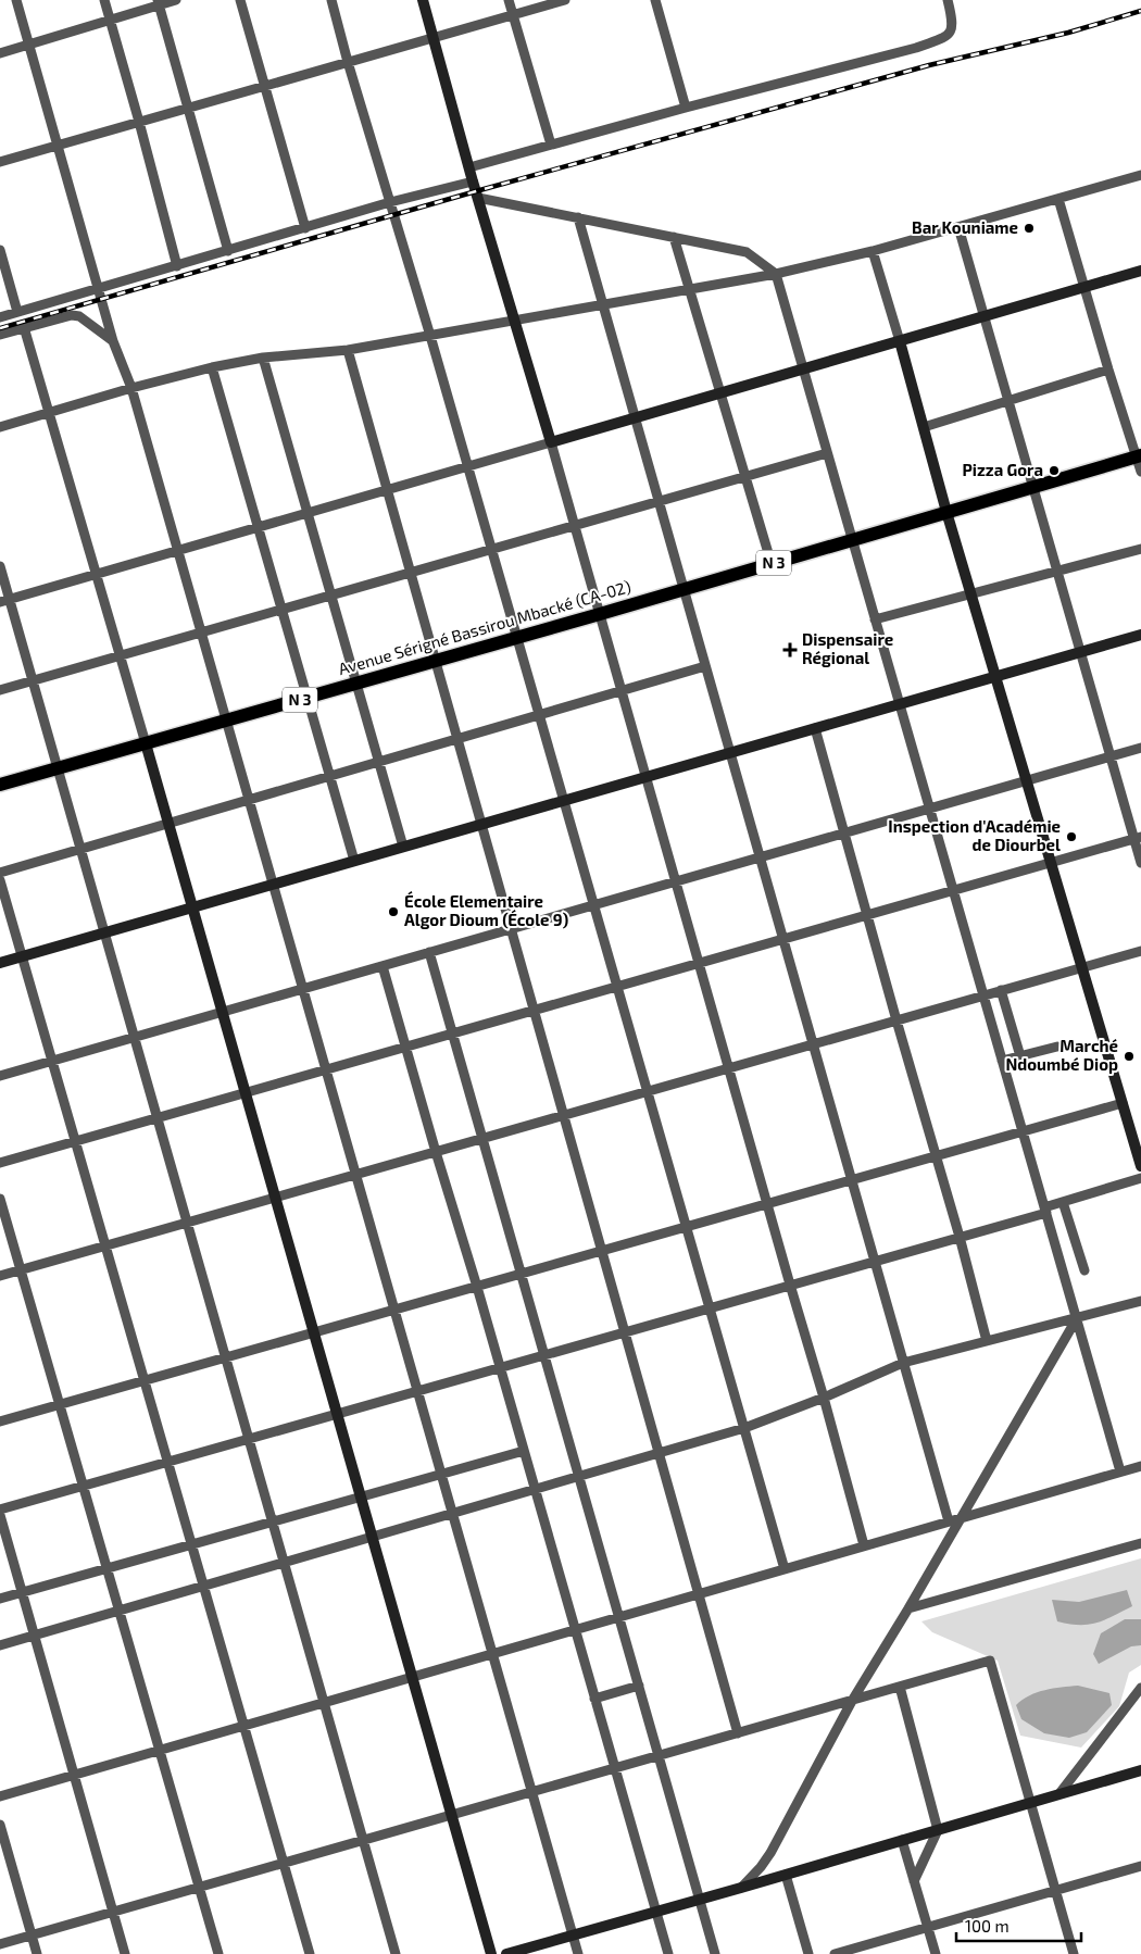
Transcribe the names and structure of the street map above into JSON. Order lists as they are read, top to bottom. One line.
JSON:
{"streets":{"main road":["N 3","Avenue Sérigné Bassirou Mbacké (CA-02)"]},"crossings":[["N 3","Avenue Sérigné Bassirou Mbacké (CA-02)"]],"places":{"other":["Bar Kouniame","Pizza Gora","Inspection d'Académie de Diourbel","École Elementaire Algor Dioum (École 9)","Marché Ndoumbé Diop"],"health":["Dispensaire Régional"]},"scale_bar":"100 m"}
